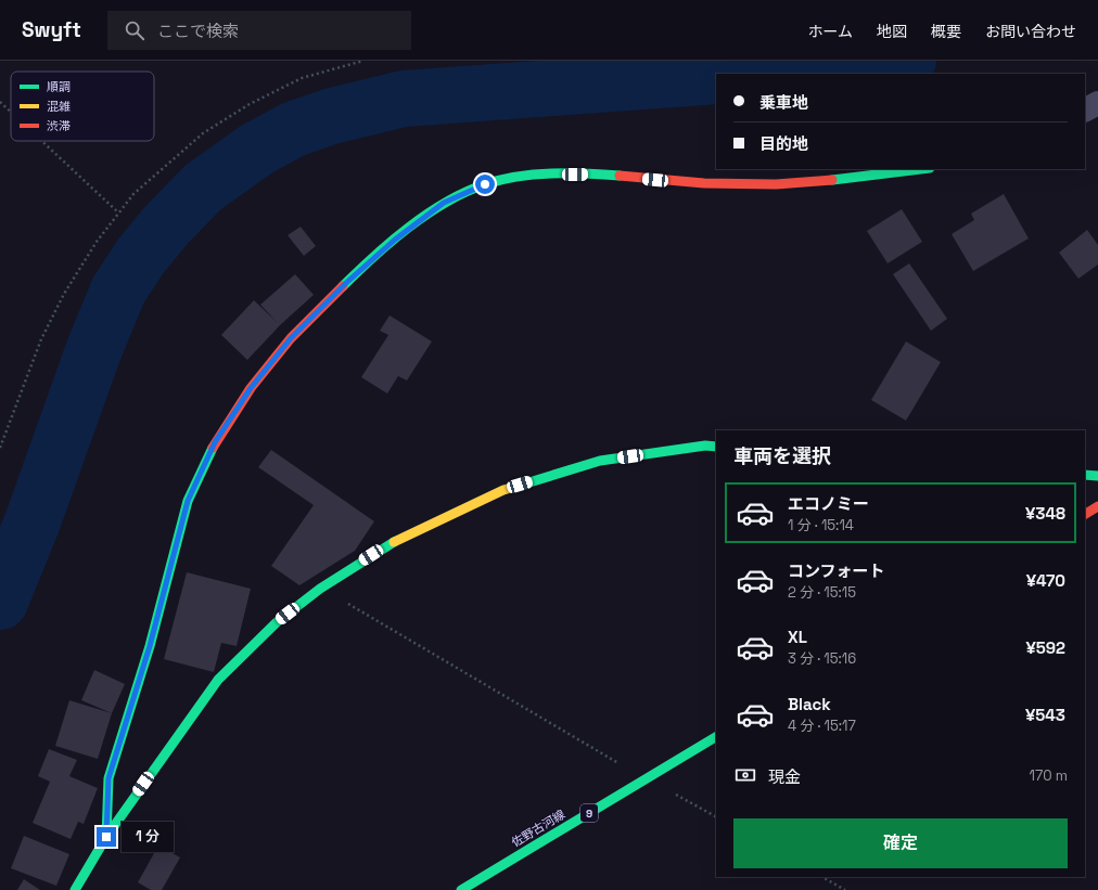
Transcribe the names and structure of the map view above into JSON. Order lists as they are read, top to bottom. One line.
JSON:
{"streets":{"street":["9","佐野古河線"]},"legend":["順調","混雑","渋滞"],"page":{"header":"Swyft","search":"ここで検索","nav":["ホーム","地図","概要","お問い合わせ"],"banner":["乗車地","目的地"],"heading":"車両を選択","list":[{"name":"エコノミー","note":"1 分 · 15:14","value":"¥348"},{"name":"コンフォート","note":"2 分 · 15:15","value":"¥470"},{"name":"XL","note":"3 分 · 15:16","value":"¥592"},{"name":"Black","note":"4 分 · 15:17","value":"¥543"}],"pay":["現金","170 m"],"buttons":"確定","bubble":"1 分"}}
